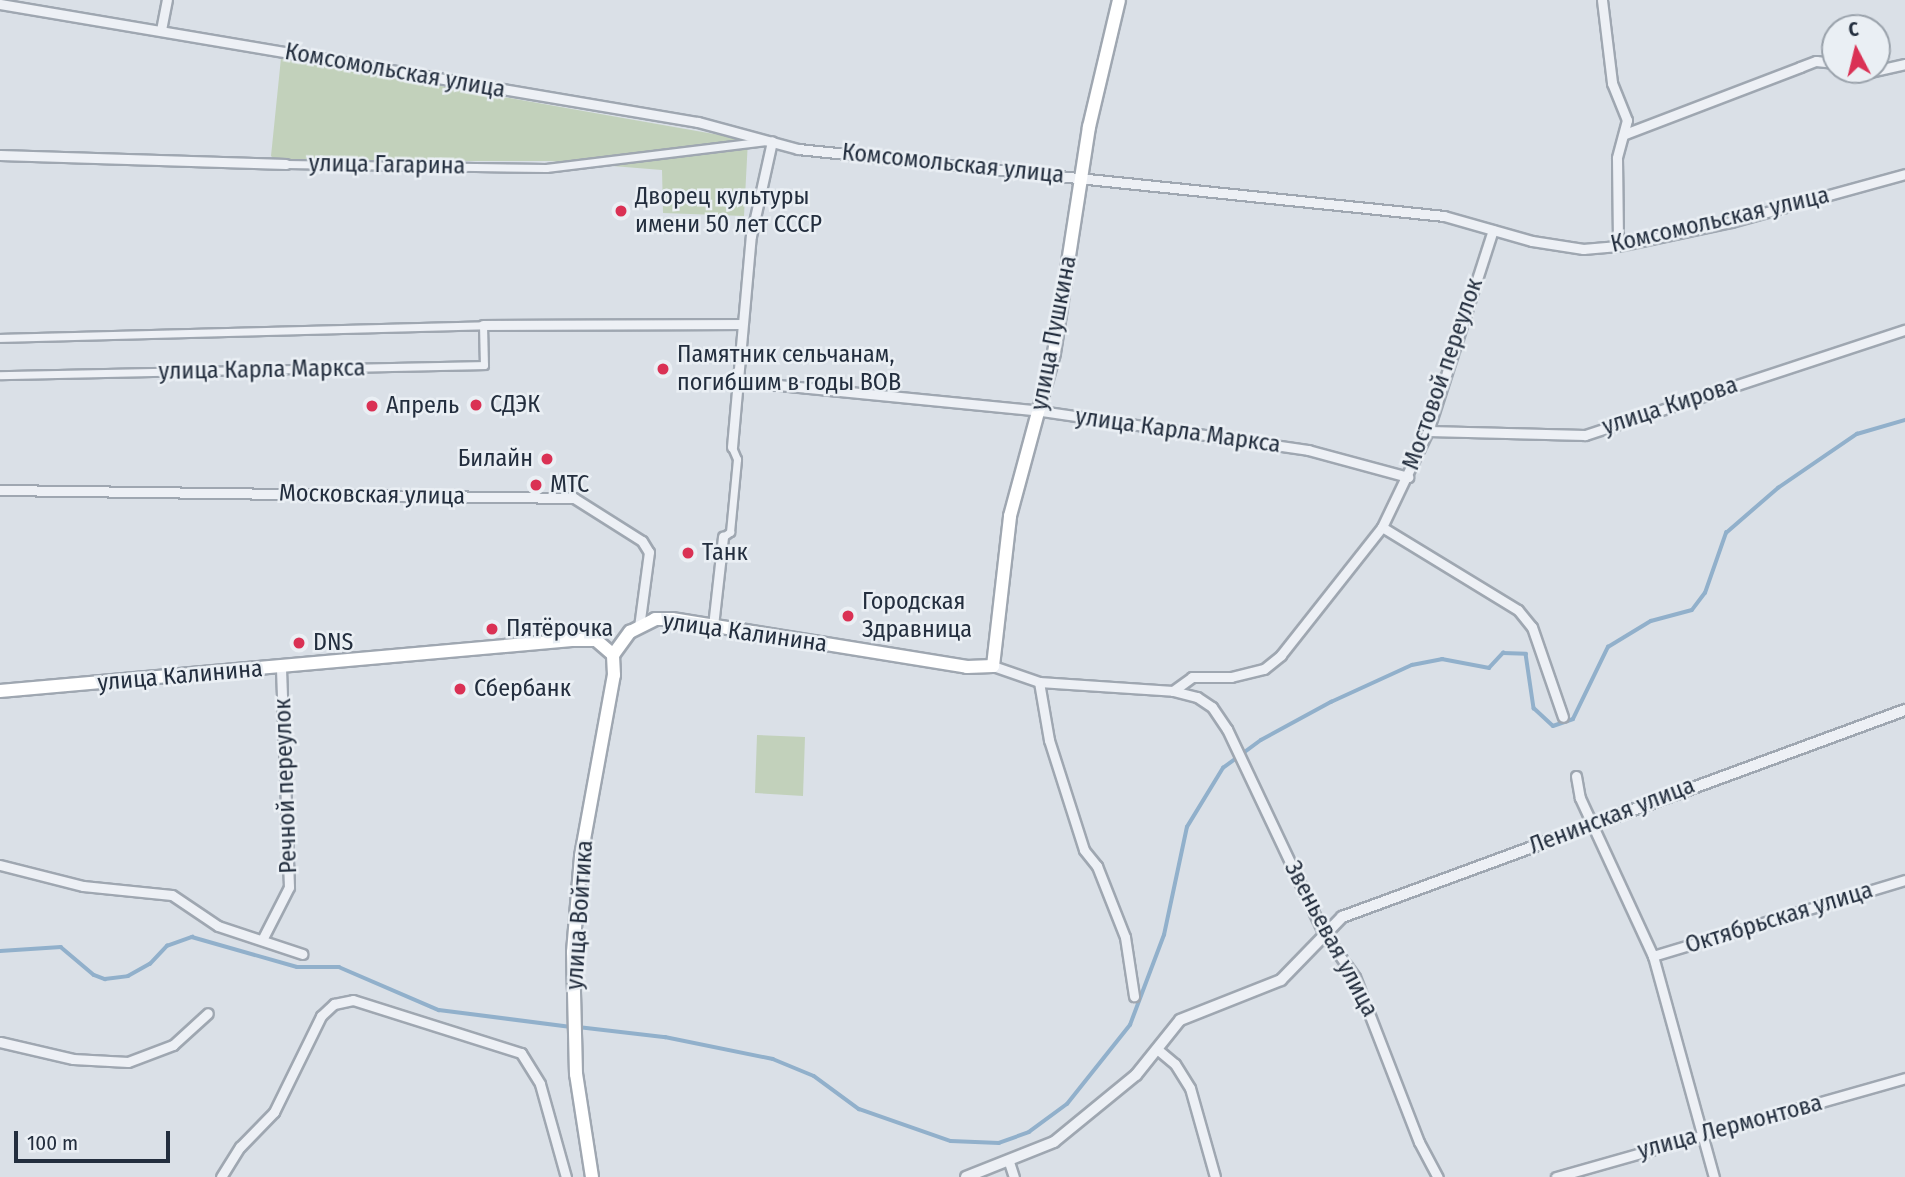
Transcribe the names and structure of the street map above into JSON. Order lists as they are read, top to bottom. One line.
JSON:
{"streets":{"main road":["улица Пушкина","улица Калинина","улица Войтика"],"street":["Комсомольская улица","улица Гагарина","улица Карла Маркса","Мостовой переулок","улица Кирова","Московская улица","Речной переулок","Ленинская улица","Октябрьская улица","Звеньевая улица","улица Лермонтова"]},"crossings":[["Комсомольская улица","улица Гагарина"],["Комсомольская улица","улица Пушкина"],["Комсомольская улица","Мостовой переулок"],["улица Пушкина","улица Карла Маркса"],["улица Пушкина","улица Калинина"],["улица Карла Маркса","Мостовой переулок"],["Мостовой переулок","улица Кирова"],["Мостовой переулок","улица Калинина"],["Московская улица","улица Калинина"],["улица Калинина","Речной переулок"],["улица Калинина","улица Войтика"],["улица Калинина","Звеньевая улица"],["Ленинская улица","Звеньевая улица"]],"places":["Дворец культуры имени 50 лет СССР","Памятник сельчанам, погибшим в годы ВОВ","СДЭК","Апрель","Билайн","МТС","Танк","Городская Здравница","Пятёрочка","DNS","Сбербанк"],"scale_bar":"100 m","north":"top"}
